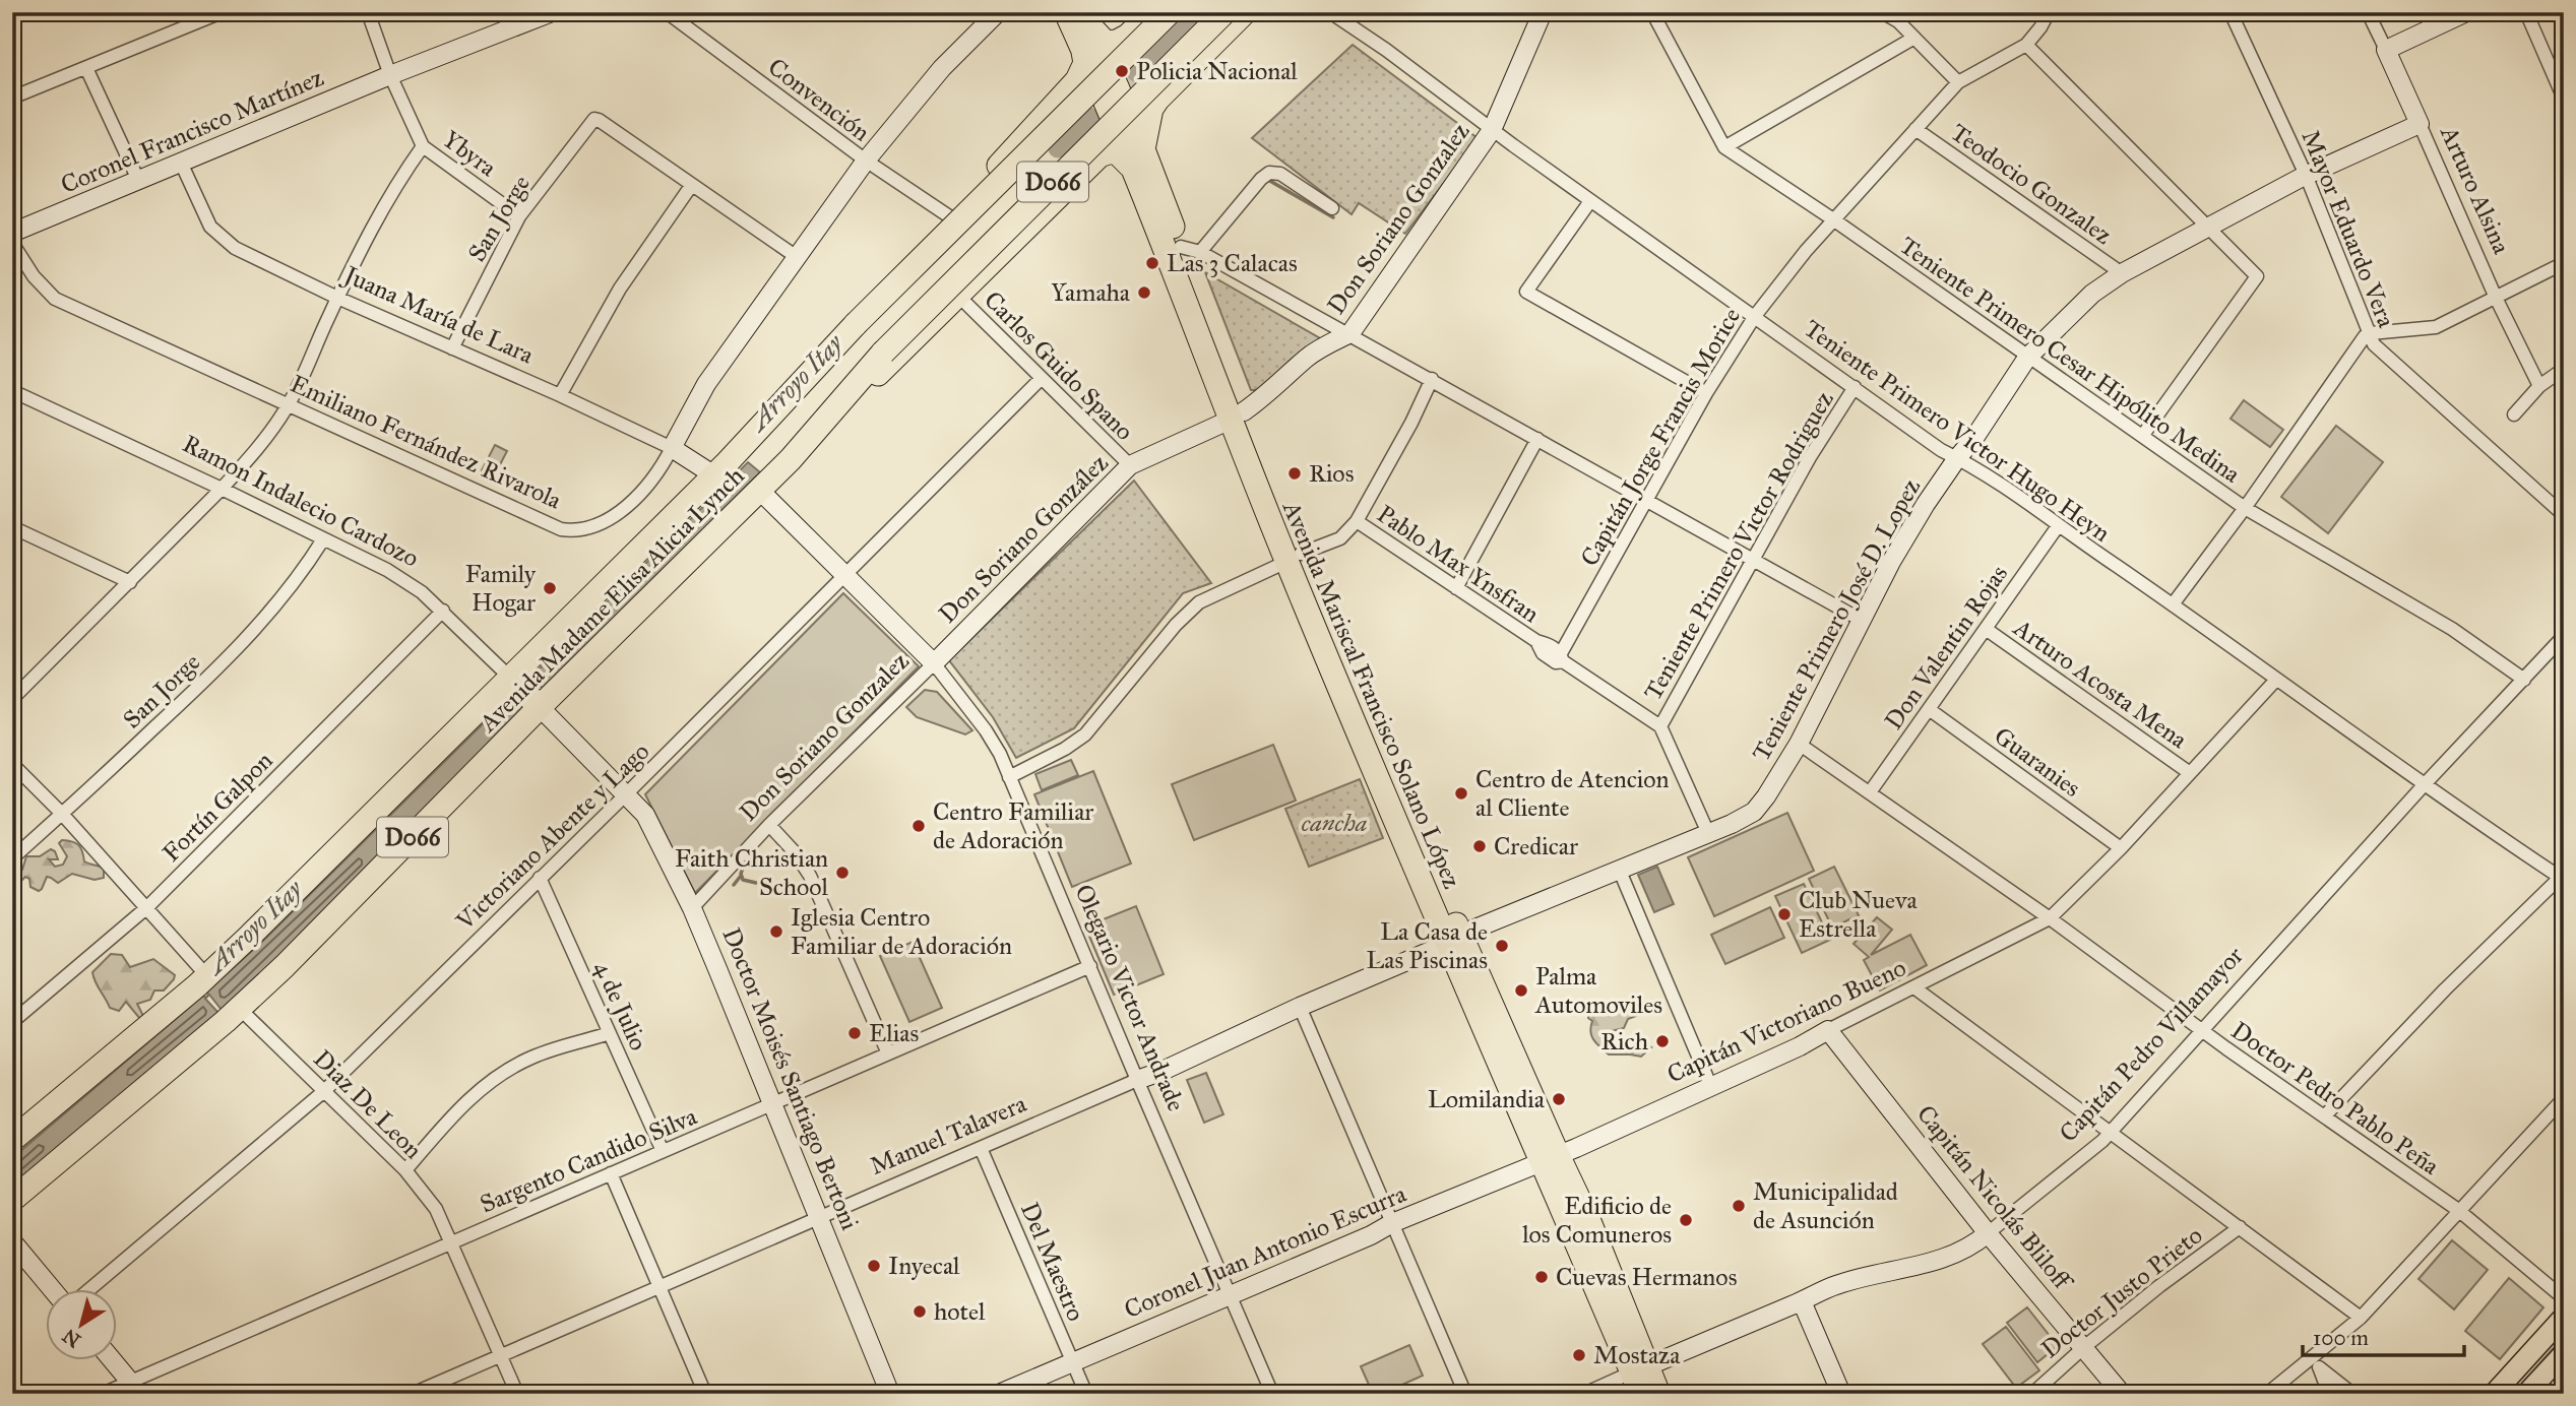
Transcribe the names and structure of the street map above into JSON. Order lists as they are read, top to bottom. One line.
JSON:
{"streets":{"highway":["D066","Avenida Madame Elisa Alicia Lynch","Avenida Mariscal Francisco Solano López"],"street":["Convención","Coronel Francisco Martínez","Ybyra","Teodocio Gonzalez","Arturo Alsina","San Jorge","Don Soriano Gonzalez","Mayor Eduardo Vera","Juana María de Lara","Teniente Primero Cesar Hipólito Medina","Carlos Guido Spano","Teniente Primero Victor Hugo Heyn","Capitán Jorge Francis Morice","Emiliano Fernández Rivarola","Ramon Indalecio Cardozo","Don Soriano González","Teniente Primero Victor Rodriguez","Pablo Max Ynsfran","Teniente Primero José D. Lopez","Don Valentin Rojas","Arturo Acosta Mena","Guaranies","Fortín Galpon","Victoriano Abente y Lago","Olegario Victor Andrade","4 de Julio","Capitán Victoriano Bueno","Capitán Pedro Villamayor","Doctor Moisés Santiago Bertoni","Doctor Pedro Pablo Peña","Diaz De Leon","Manuel Talavera","Sargento Candido Silva","Capitán Nicolás Bliloff","Coronel Juan Antonio Escurra","Del Maestro","Doctor Justo Prieto"]},"crossings":[["Convención","Emiliano Fernández Rivarola"],["Coronel Francisco Martínez","Ybyra"],["Coronel Francisco Martínez","Juana María de Lara"],["Ybyra","San Jorge"],["Teodocio Gonzalez","Capitán Jorge Francis Morice"],["Teodocio Gonzalez","Teniente Primero José D. Lopez"],["Arturo Alsina","Teniente Primero José D. Lopez"],["San Jorge","Juana María de Lara"],["San Jorge","Ramon Indalecio Cardozo"],["Don Soriano Gonzalez","Teniente Primero Victor Hugo Heyn"],["Don Soriano Gonzalez","Don Soriano González"],["Don Soriano Gonzalez","Avenida Mariscal Francisco Solano López"],["Don Soriano Gonzalez","Olegario Victor Andrade"],["Don Soriano Gonzalez","Doctor Moisés Santiago Bertoni"],["Mayor Eduardo Vera","Teniente Primero José D. Lopez"],["Juana María de Lara","Emiliano Fernández Rivarola"],["Juana María de Lara","Avenida Madame Elisa Alicia Lynch"],["Teniente Primero Cesar Hipólito Medina","Capitán Jorge Francis Morice"],["Teniente Primero Cesar Hipólito Medina","Teniente Primero José D. Lopez"],["Teniente Primero Cesar Hipólito Medina","Capitán Pedro Villamayor"],["Carlos Guido Spano","Don Soriano González"],["Carlos Guido Spano","Victoriano Abente y Lago"],["Teniente Primero Victor Hugo Heyn","Capitán Jorge Francis Morice"],["Teniente Primero Victor Hugo Heyn","Teniente Primero Victor Rodriguez"],["Teniente Primero Victor Hugo Heyn","Teniente Primero José D. Lopez"],["Teniente Primero Victor Hugo Heyn","Don Valentin Rojas"],["Teniente Primero Victor Hugo Heyn","Capitán Victoriano Bueno"],["Teniente Primero Victor Hugo Heyn","Capitán Pedro Villamayor"],["Capitán Jorge Francis Morice","Pablo Max Ynsfran"],["Ramon Indalecio Cardozo","Avenida Madame Elisa Alicia Lynch"],["Ramon Indalecio Cardozo","Fortín Galpon"],["Ramon Indalecio Cardozo","Doctor Moisés Santiago Bertoni"],["Don Soriano González","Avenida Mariscal Francisco Solano López"],["Don Soriano González","Olegario Victor Andrade"],["Avenida Madame Elisa Alicia Lynch","Olegario Victor Andrade"],["Avenida Madame Elisa Alicia Lynch","Doctor Moisés Santiago Bertoni"],["Avenida Madame Elisa Alicia Lynch","Diaz De Leon"],["Teniente Primero José D. Lopez","Avenida Mariscal Francisco Solano López"],["Teniente Primero José D. Lopez","Doctor Pedro Pablo Peña"],["Teniente Primero José D. Lopez","Manuel Talavera"],["Don Valentin Rojas","Arturo Acosta Mena"],["Don Valentin Rojas","Guaranies"],["Don Valentin Rojas","Doctor Pedro Pablo Peña"],["Arturo Acosta Mena","Capitán Victoriano Bueno"],["Avenida Mariscal Francisco Solano López","Capitán Victoriano Bueno"],["Avenida Mariscal Francisco Solano López","Capitán Pedro Villamayor"],["Avenida Mariscal Francisco Solano López","Manuel Talavera"],["Avenida Mariscal Francisco Solano López","Coronel Juan Antonio Escurra"],["Guaranies","Capitán Victoriano Bueno"],["Victoriano Abente y Lago","Olegario Victor Andrade"],["Victoriano Abente y Lago","4 de Julio"],["Victoriano Abente y Lago","Doctor Moisés Santiago Bertoni"],["Victoriano Abente y Lago","Diaz De Leon"],["Olegario Victor Andrade","Manuel Talavera"],["Olegario Victor Andrade","Sargento Candido Silva"],["Olegario Victor Andrade","Coronel Juan Antonio Escurra"],["4 de Julio","Sargento Candido Silva"],["Capitán Victoriano Bueno","Doctor Pedro Pablo Peña"],["Capitán Victoriano Bueno","Capitán Nicolás Bliloff"],["Capitán Victoriano Bueno","Coronel Juan Antonio Escurra"],["Capitán Pedro Villamayor","Doctor Pedro Pablo Peña"],["Capitán Pedro Villamayor","Capitán Nicolás Bliloff"],["Doctor Moisés Santiago Bertoni","Manuel Talavera"],["Doctor Moisés Santiago Bertoni","Sargento Candido Silva"],["Diaz De Leon","Manuel Talavera"],["Diaz De Leon","Sargento Candido Silva"],["Manuel Talavera","Del Maestro"],["Capitán Nicolás Bliloff","Doctor Justo Prieto"],["Coronel Juan Antonio Escurra","Del Maestro"]],"water":["Arroyo Itay"],"parks":["cancha"],"places":["Policia Nacional","Las 3 Calacas","Yamaha","Rios","Family Hogar","Centro de Atencion al Cliente","Centro Familiar de Adoración","Credicar","Faith Christian School","Club Nueva Estrella","Iglesia Centro Familiar de Adoración","La Casa de Las Piscinas","Palma Automoviles","Elias","Rich","Lomilandia","Municipalidad de Asunción","Edificio de los Comuneros","Inyecal","Cuevas Hermanos","hotel","Mostaza"],"scale_bar":"100 m","north":"bottom left"}
